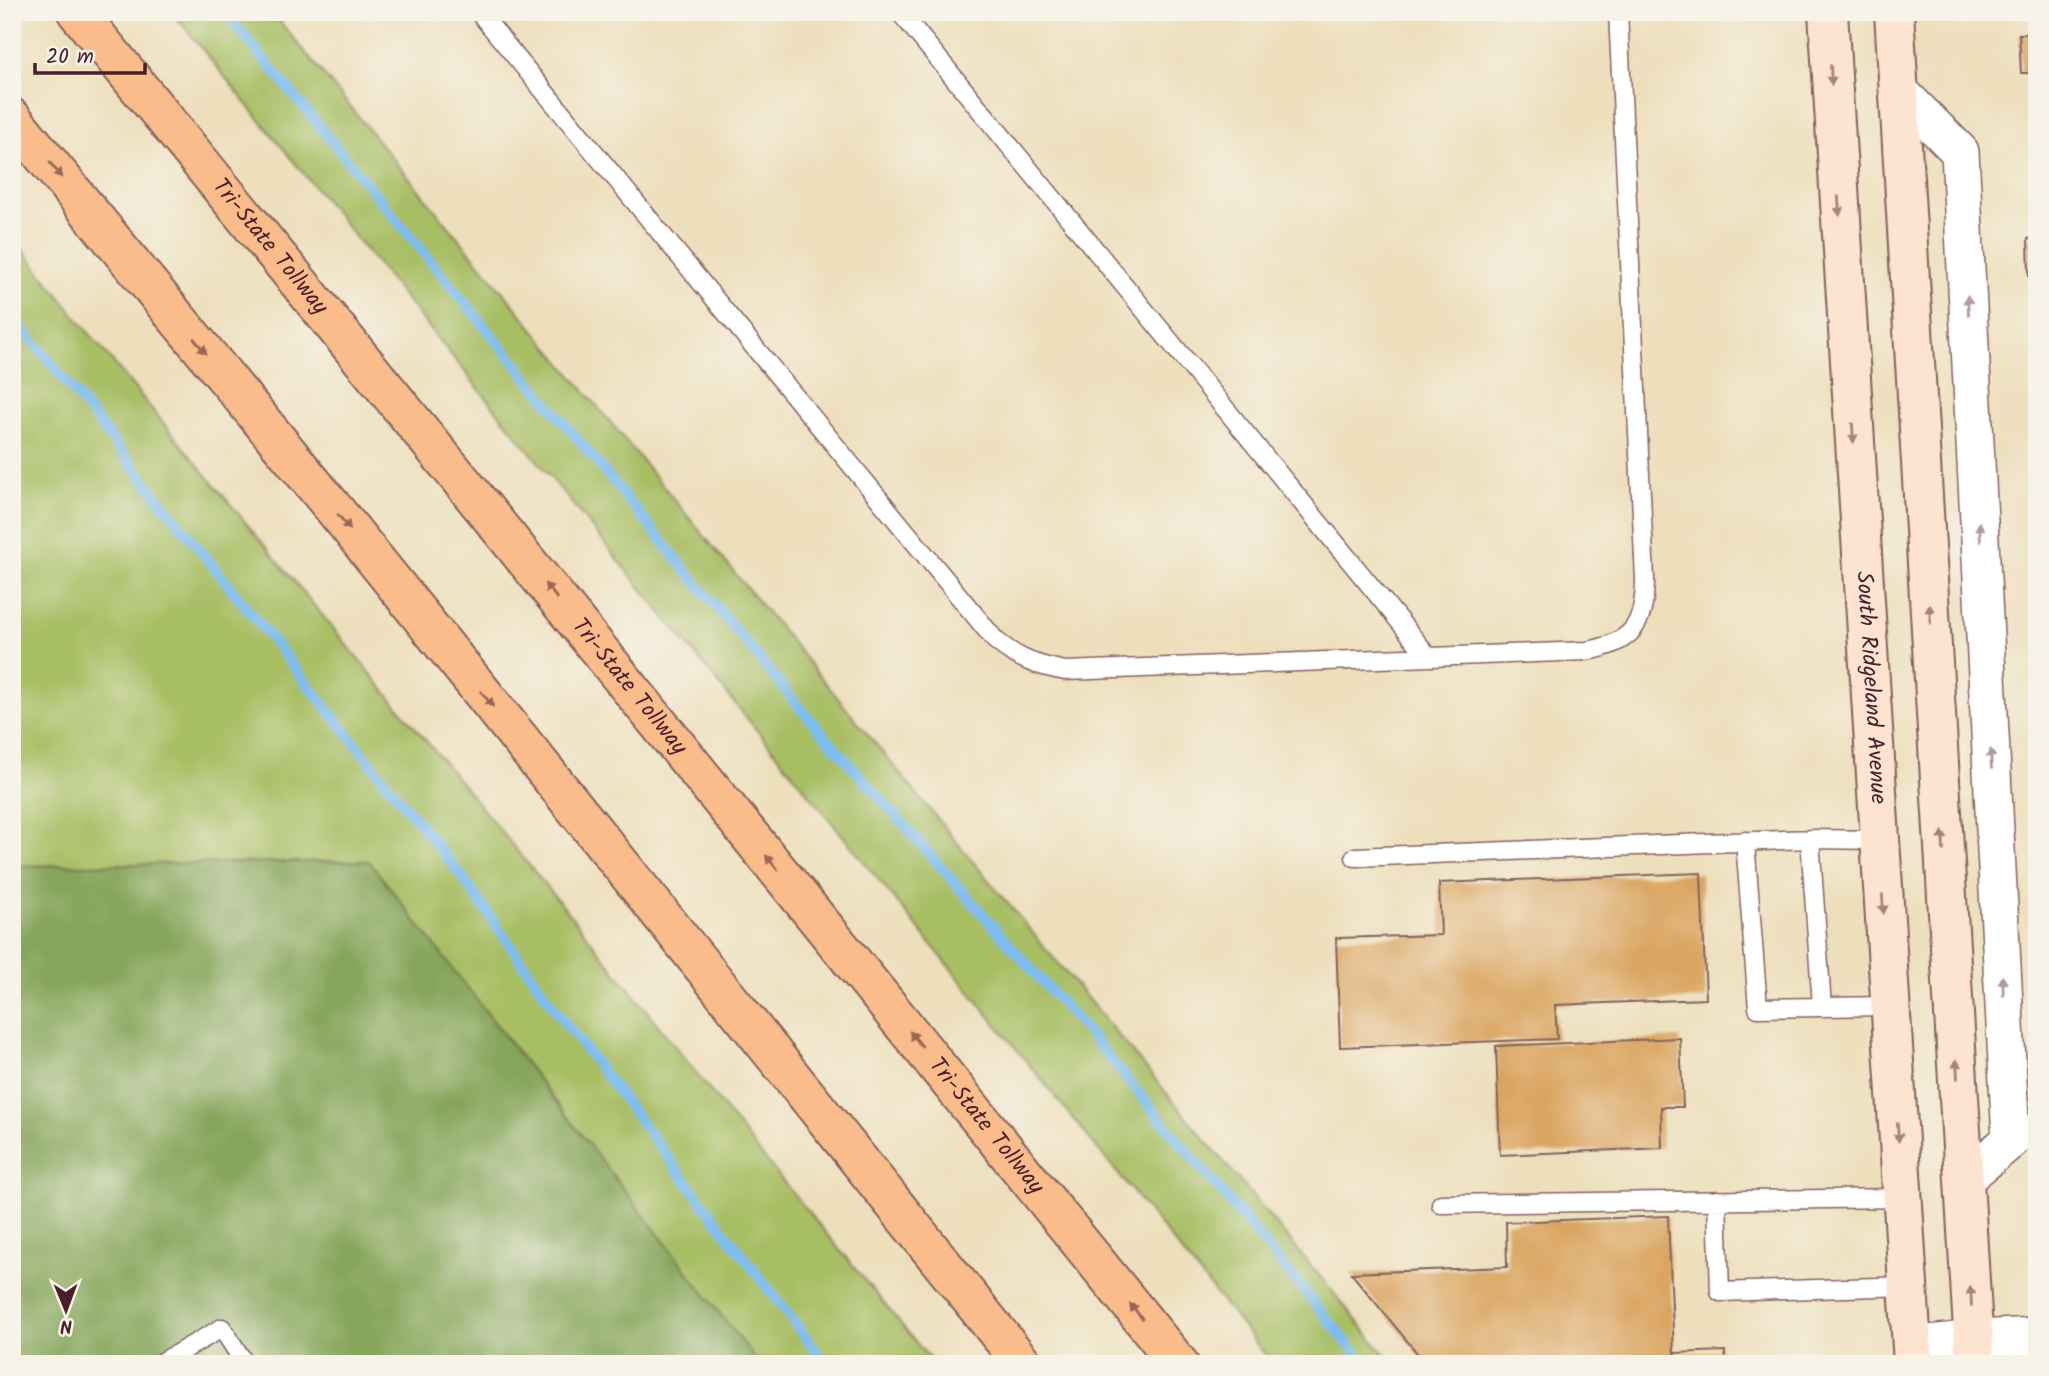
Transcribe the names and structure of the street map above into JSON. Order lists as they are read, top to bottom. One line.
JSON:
{"streets":{"highway":["Tri-State Tollway"],"main road":["South Ridgeland Avenue"]},"scale_bar":"20 m","north":"bottom"}
